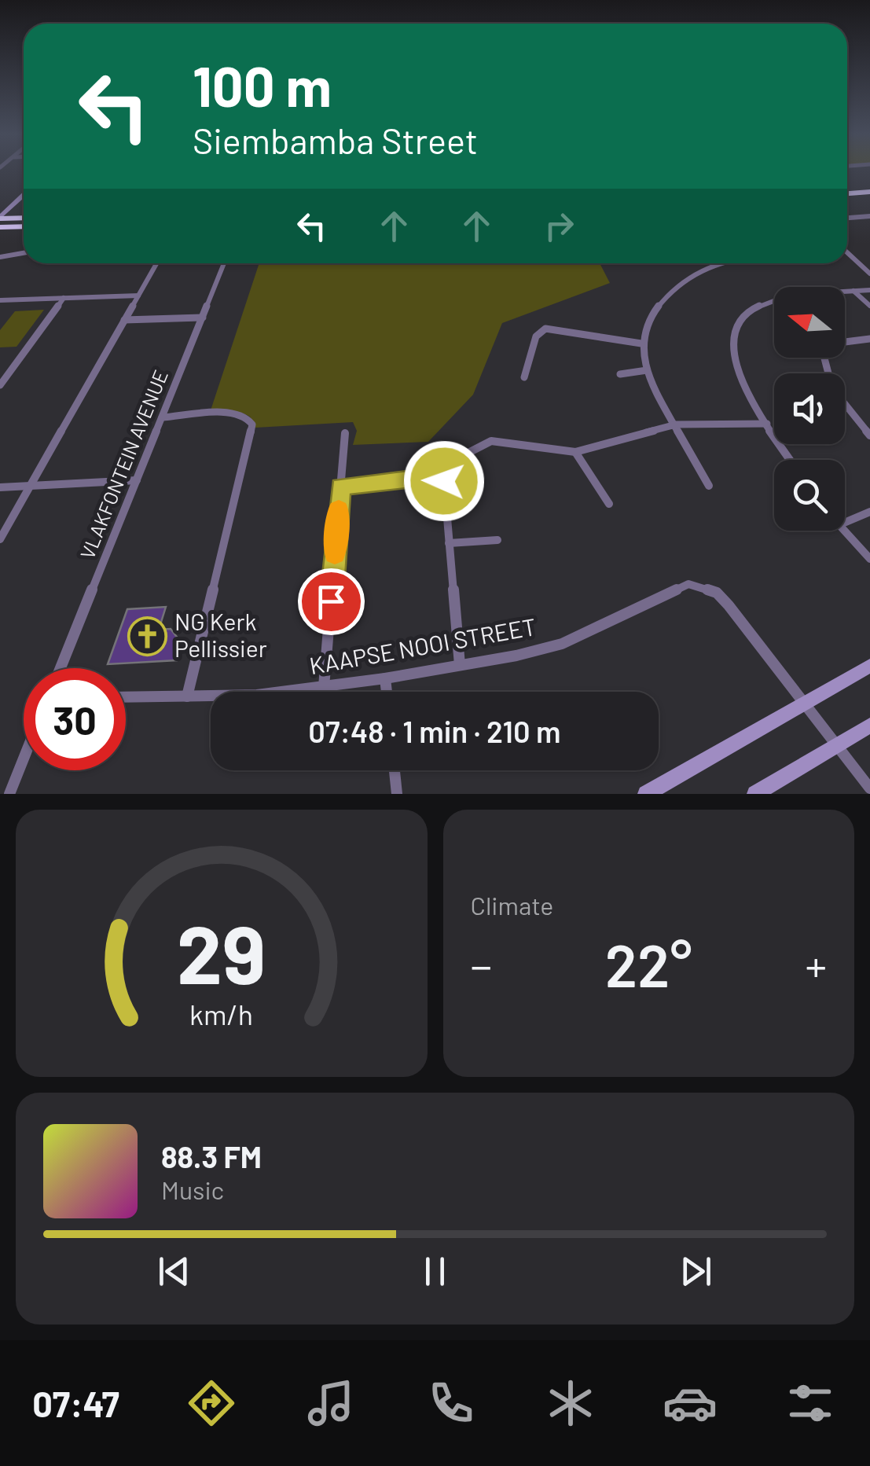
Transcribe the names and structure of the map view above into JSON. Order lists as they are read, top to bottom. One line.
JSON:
{"streets":{"street":["VLAKFONTEIN AVENUE","KAAPSE NOOI STREET"]},"places":{"church":["NG Kerk Pellissier"]},"north":"left","page":{"turn":["100 m","Siembamba Street"],"limit":"30","trip":"07:48 · 1 min · 210 m","tile":"Climate","heat":["−","22°","+"],"song":["88.3 FM","Music"],"tabs":"07:47","gauge":["29","km/h"]}}
